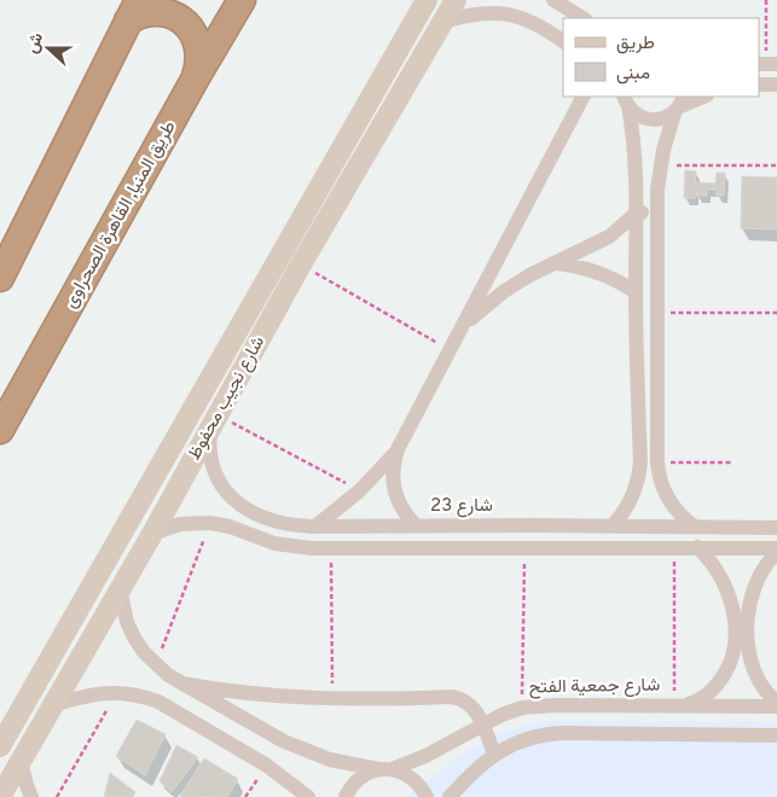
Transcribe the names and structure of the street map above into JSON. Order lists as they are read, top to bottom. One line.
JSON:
{"streets":{"highway":["طريق المنيا, القاهرة الصحراوى"],"street":["شارع نجيب محفوظ","شارع 23","شارع جمعية الفتح"]},"crossings":[["شارع نجيب محفوظ","شارع 23"]],"legend":["طريق","مبنى"],"north":"left"}
